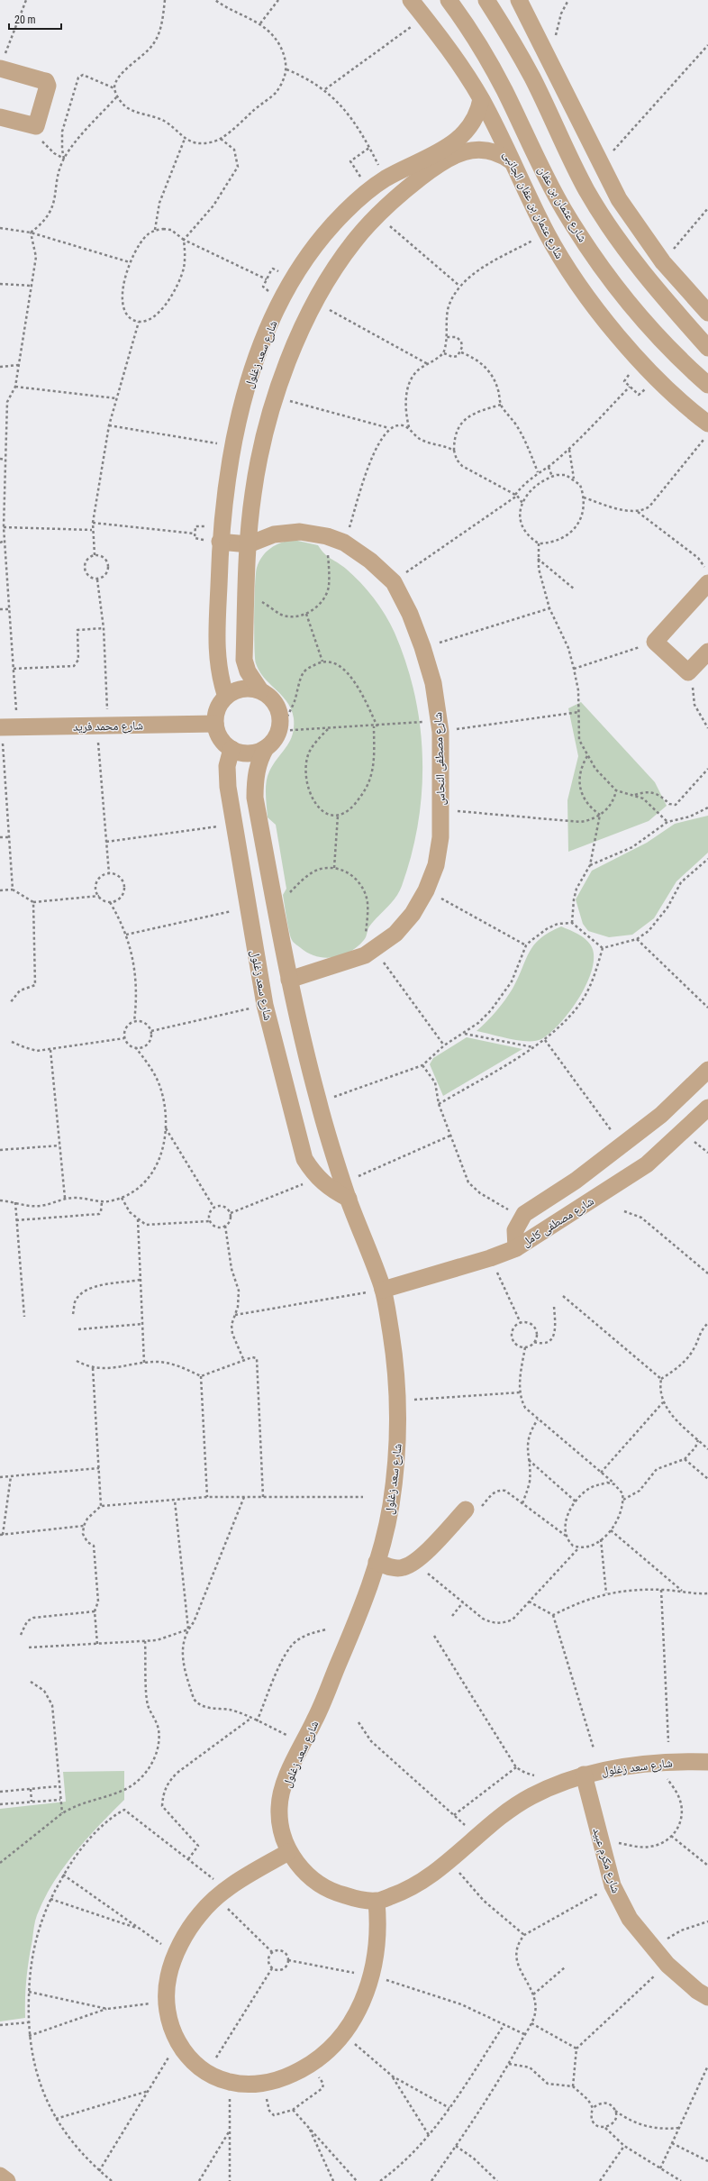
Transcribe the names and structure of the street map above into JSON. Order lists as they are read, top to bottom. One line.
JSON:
{"streets":{"street":["شارع عثمان بن عفان","شارع عثمان بن عفان الجانبى","شارع سعد زغلول","شارع محمد فريد","شارع مصطفى النحاس","شارع مصطفى كامل","شارع مكرم عبيد"]},"crossings":[["شارع عثمان بن عفان الجانبى","شارع سعد زغلول"],["شارع سعد زغلول","شارع محمد فريد"],["شارع سعد زغلول","شارع مصطفى النحاس"],["شارع سعد زغلول","شارع مصطفى كامل"],["شارع سعد زغلول","شارع مكرم عبيد"]],"scale_bar":"20 m"}
